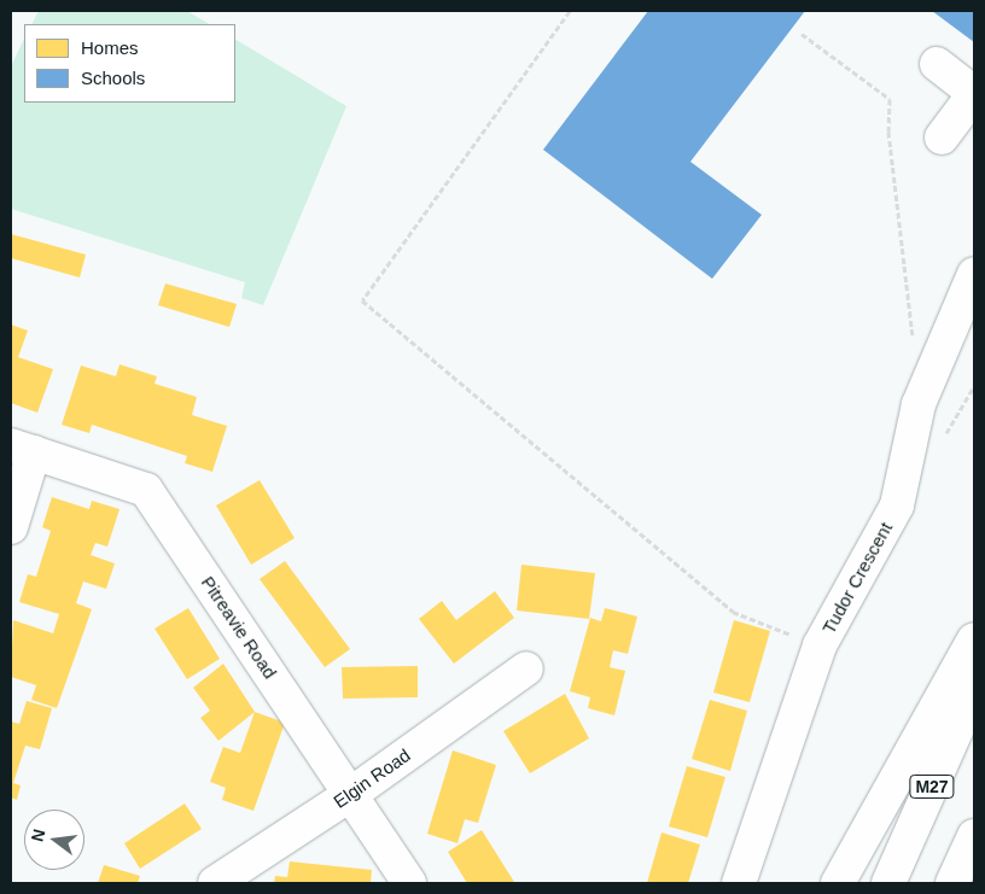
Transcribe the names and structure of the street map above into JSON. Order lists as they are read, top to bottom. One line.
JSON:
{"streets":{"main road":["Tudor Crescent","Pitreavie Road","Elgin Road","M27"]},"crossings":[["Pitreavie Road","Elgin Road"]],"legend":["Homes","Schools"],"north":"left"}
